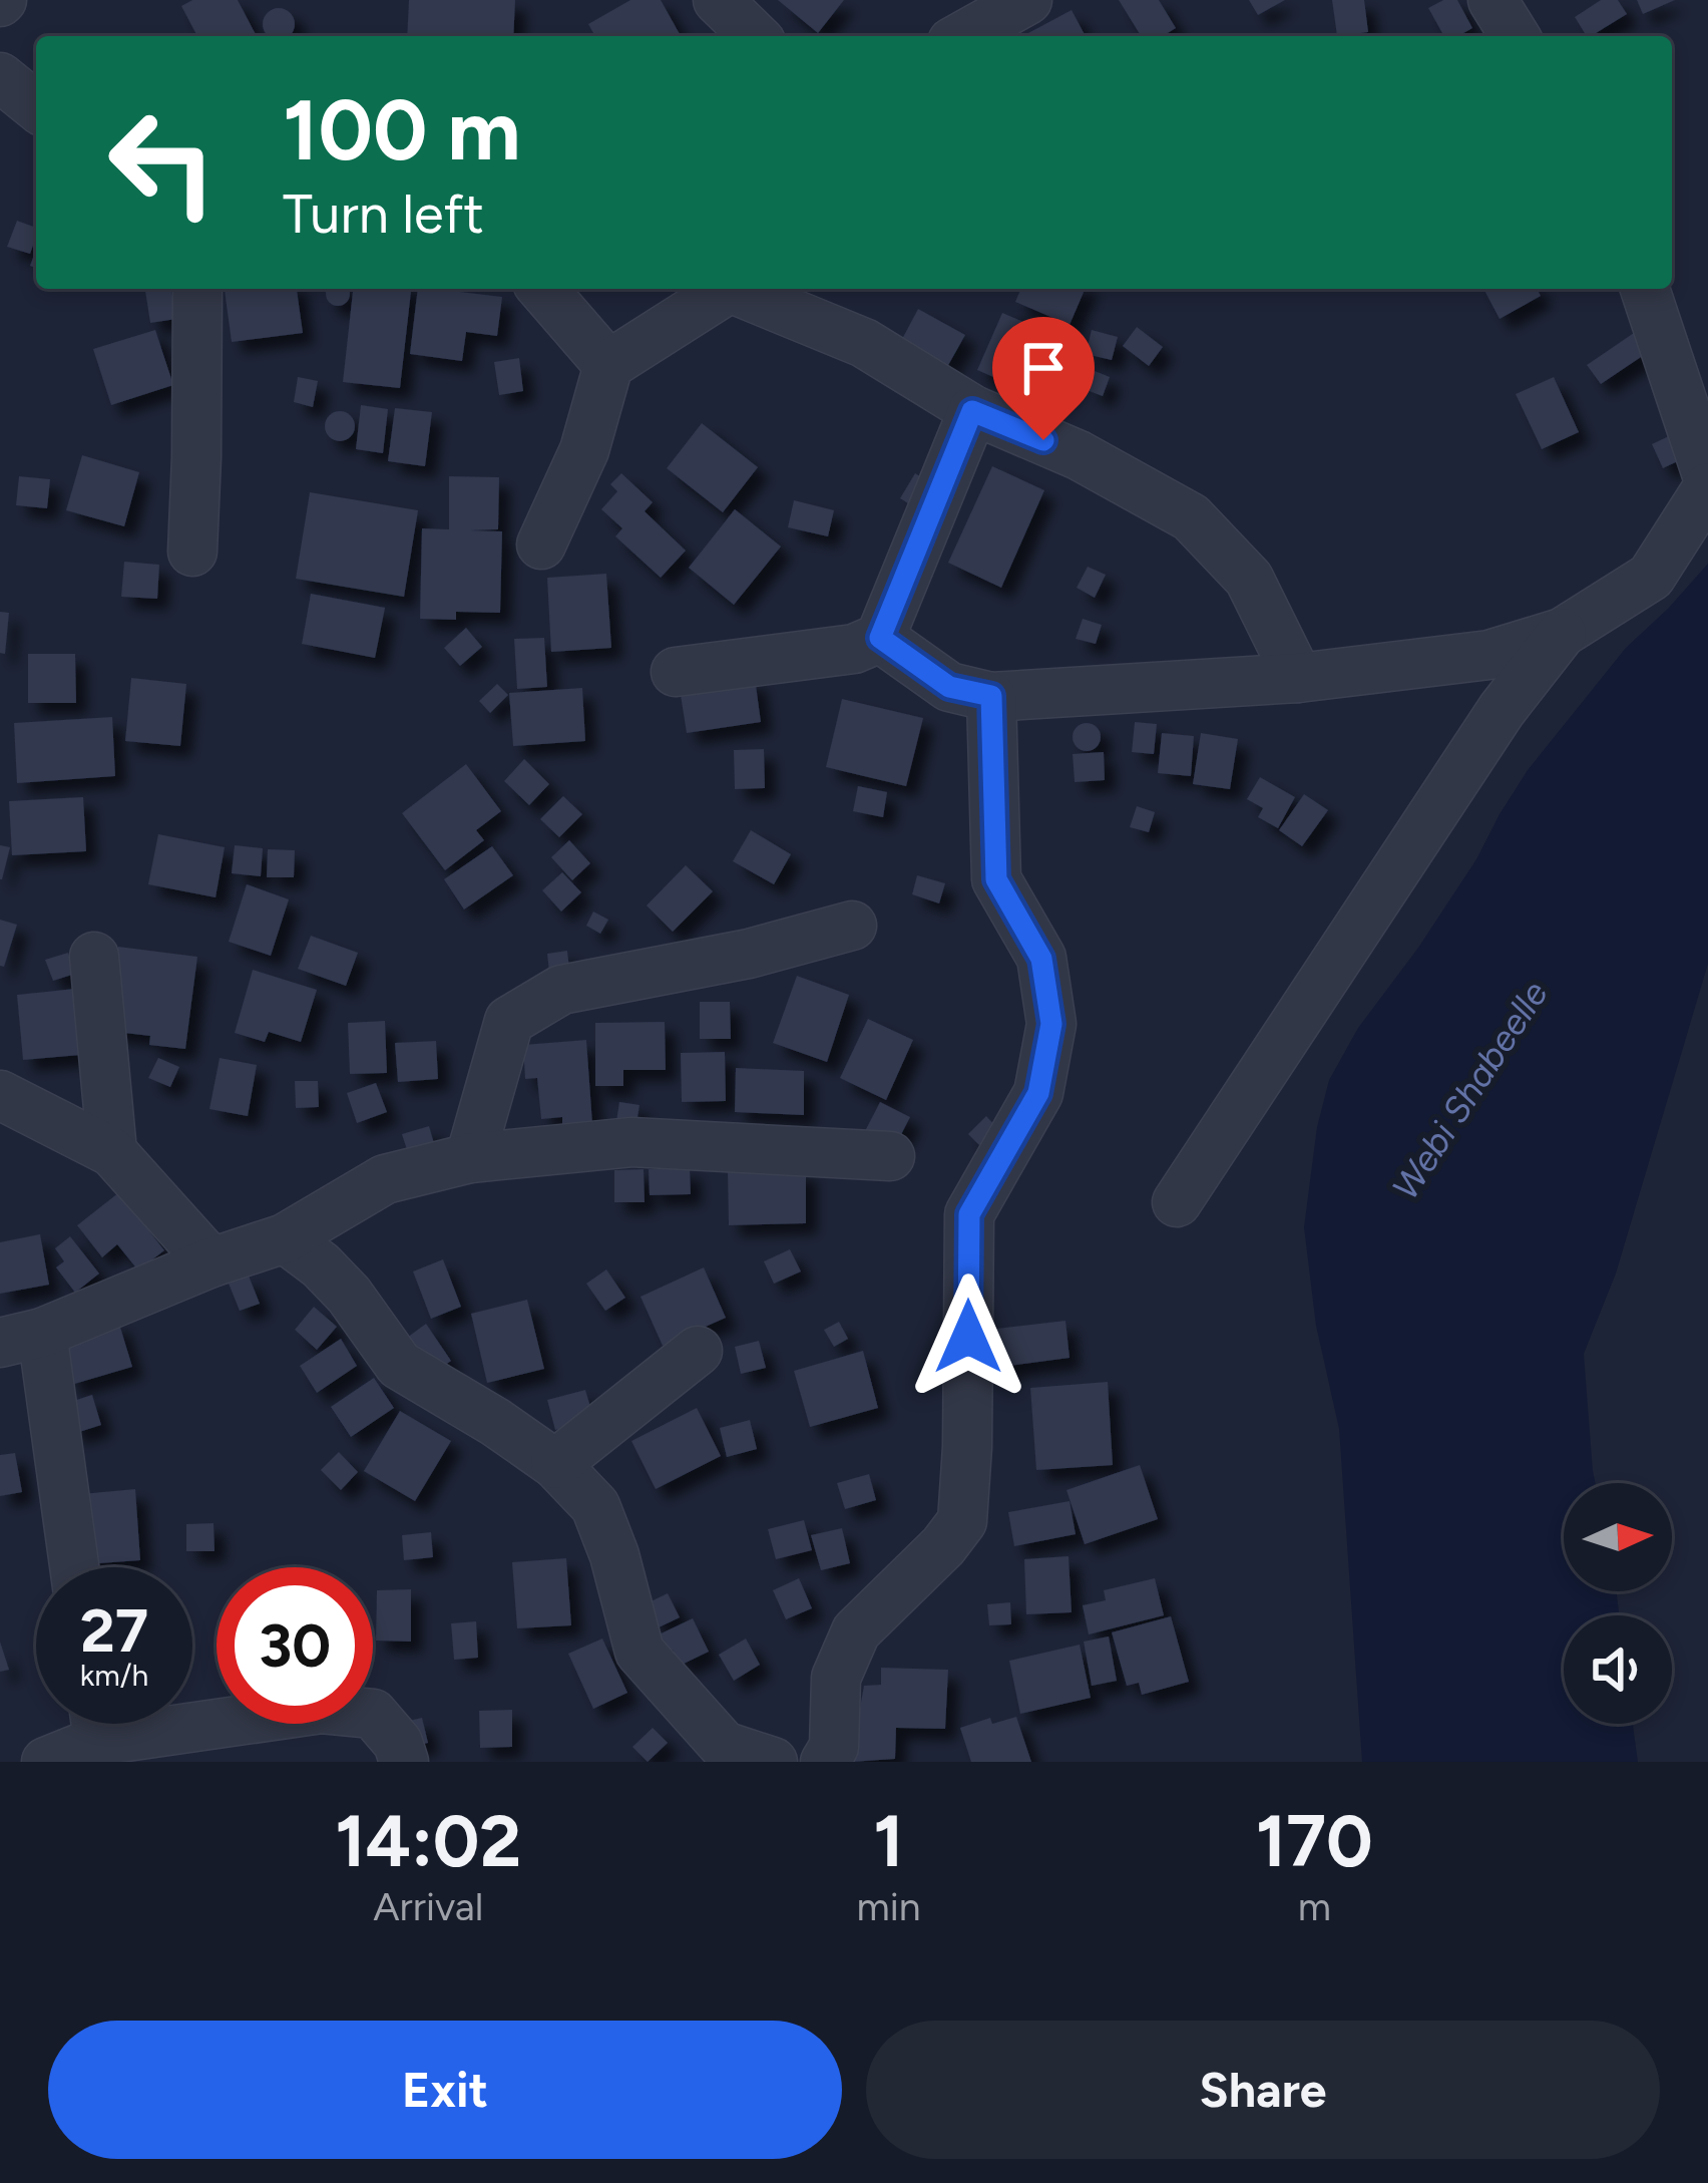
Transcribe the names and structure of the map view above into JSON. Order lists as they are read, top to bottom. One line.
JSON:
{"water":["Webi Shabeelle"],"north":"right","page":{"turn":["100 m","Turn left"],"speed":"27 km/h","limit":"30","eta":["14:02","Arrival","1","min","170","m"],"buttons":["Exit","Share"]}}
